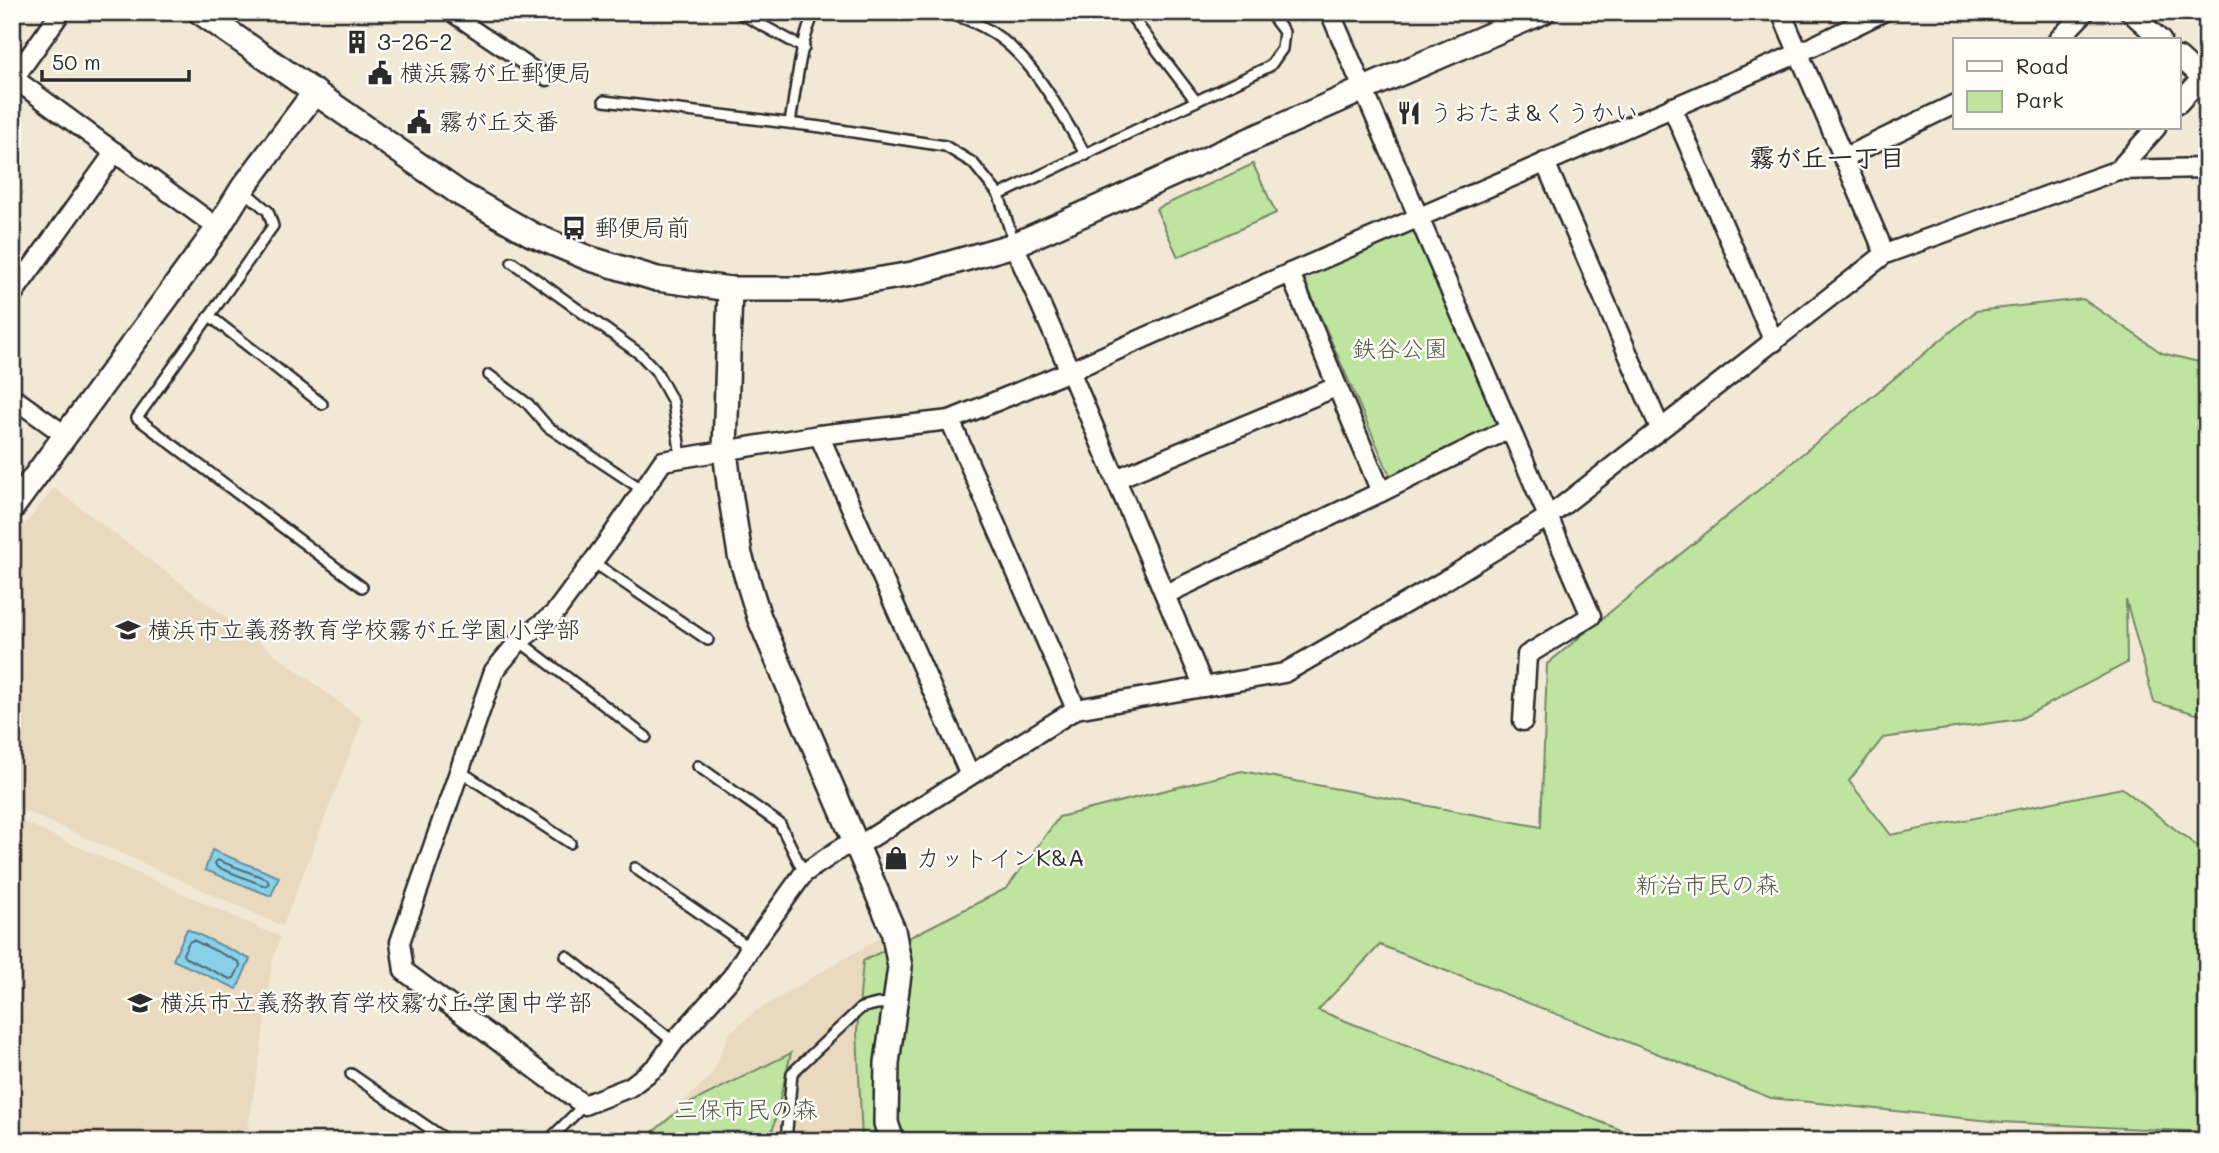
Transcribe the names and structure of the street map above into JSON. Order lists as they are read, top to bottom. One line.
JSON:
{"districts":["霧が丘一丁目"],"parks":["鉄谷公園","新治市民の森","三保市民の森"],"places":{"building":["3-26-2"],"public building":["横浜霧が丘郵便局","霧が丘交番"],"restaurant":["うおたま&くうかい"],"bus stop":["郵便局前"],"school or university":["横浜市立義務教育学校霧が丘学園小学部","横浜市立義務教育学校霧が丘学園中学部"],"shop":["カットインK&A"]},"legend":["Road","Park"],"scale_bar":"50 m"}
